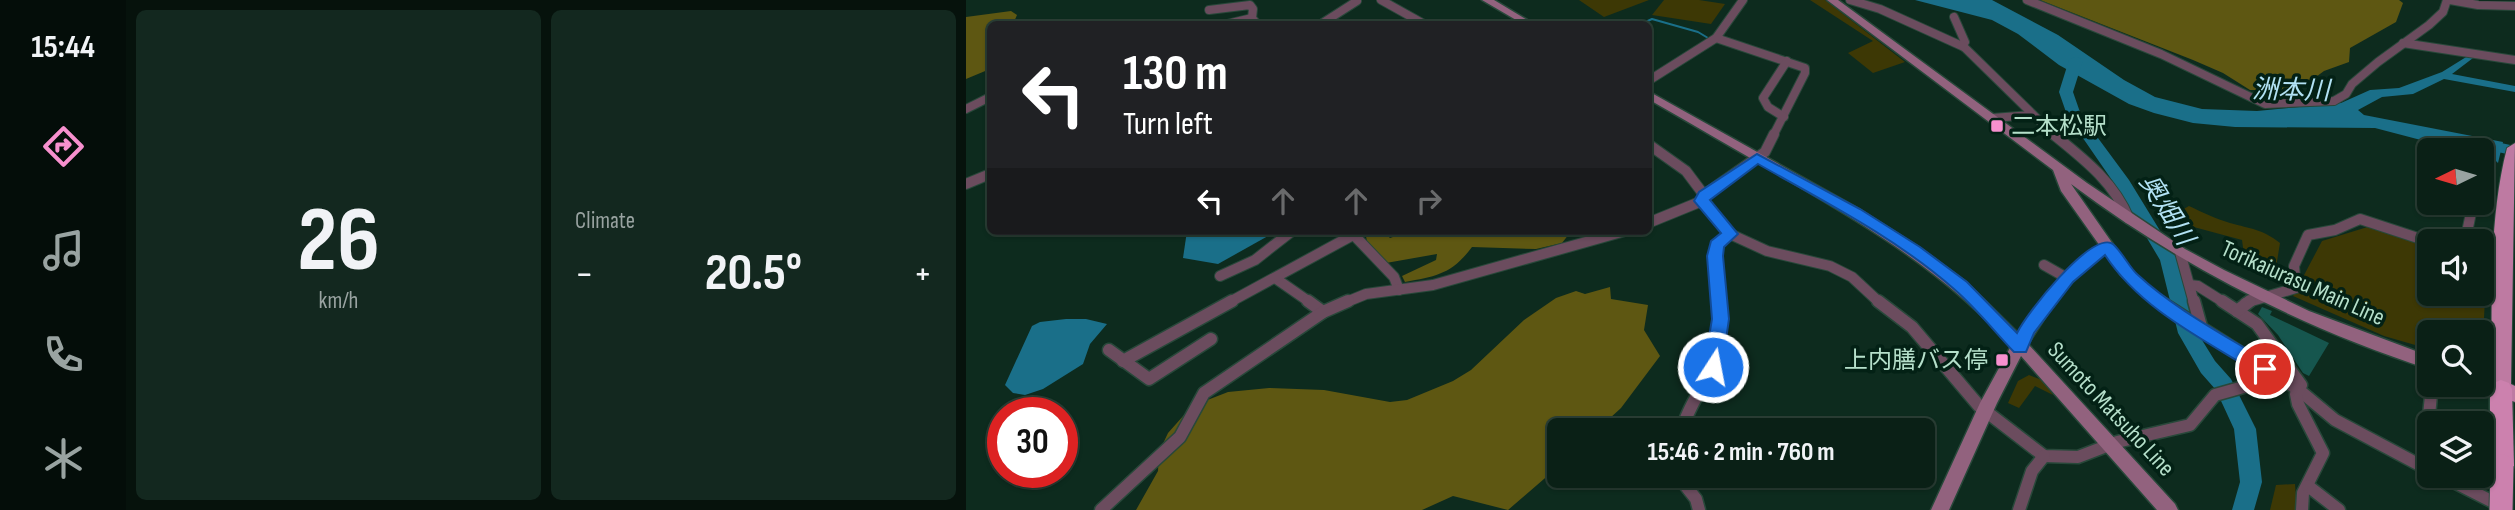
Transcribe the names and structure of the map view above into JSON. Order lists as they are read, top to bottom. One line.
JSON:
{"streets":{"main road":["Torikaiurasu Main Line","Sumoto Matsuho Line"]},"water":["洲本川","奥畑川"],"places":{"transit":["二本松駅","上内膳バス停"]},"north":"left","page":{"tabs":"15:44","tile":[["26","km/h"],"Climate"],"turn":["130 m","Turn left"],"heat":["−","20.5°","+"],"limit":"30","trip":"15:46 · 2 min · 760 m"}}
